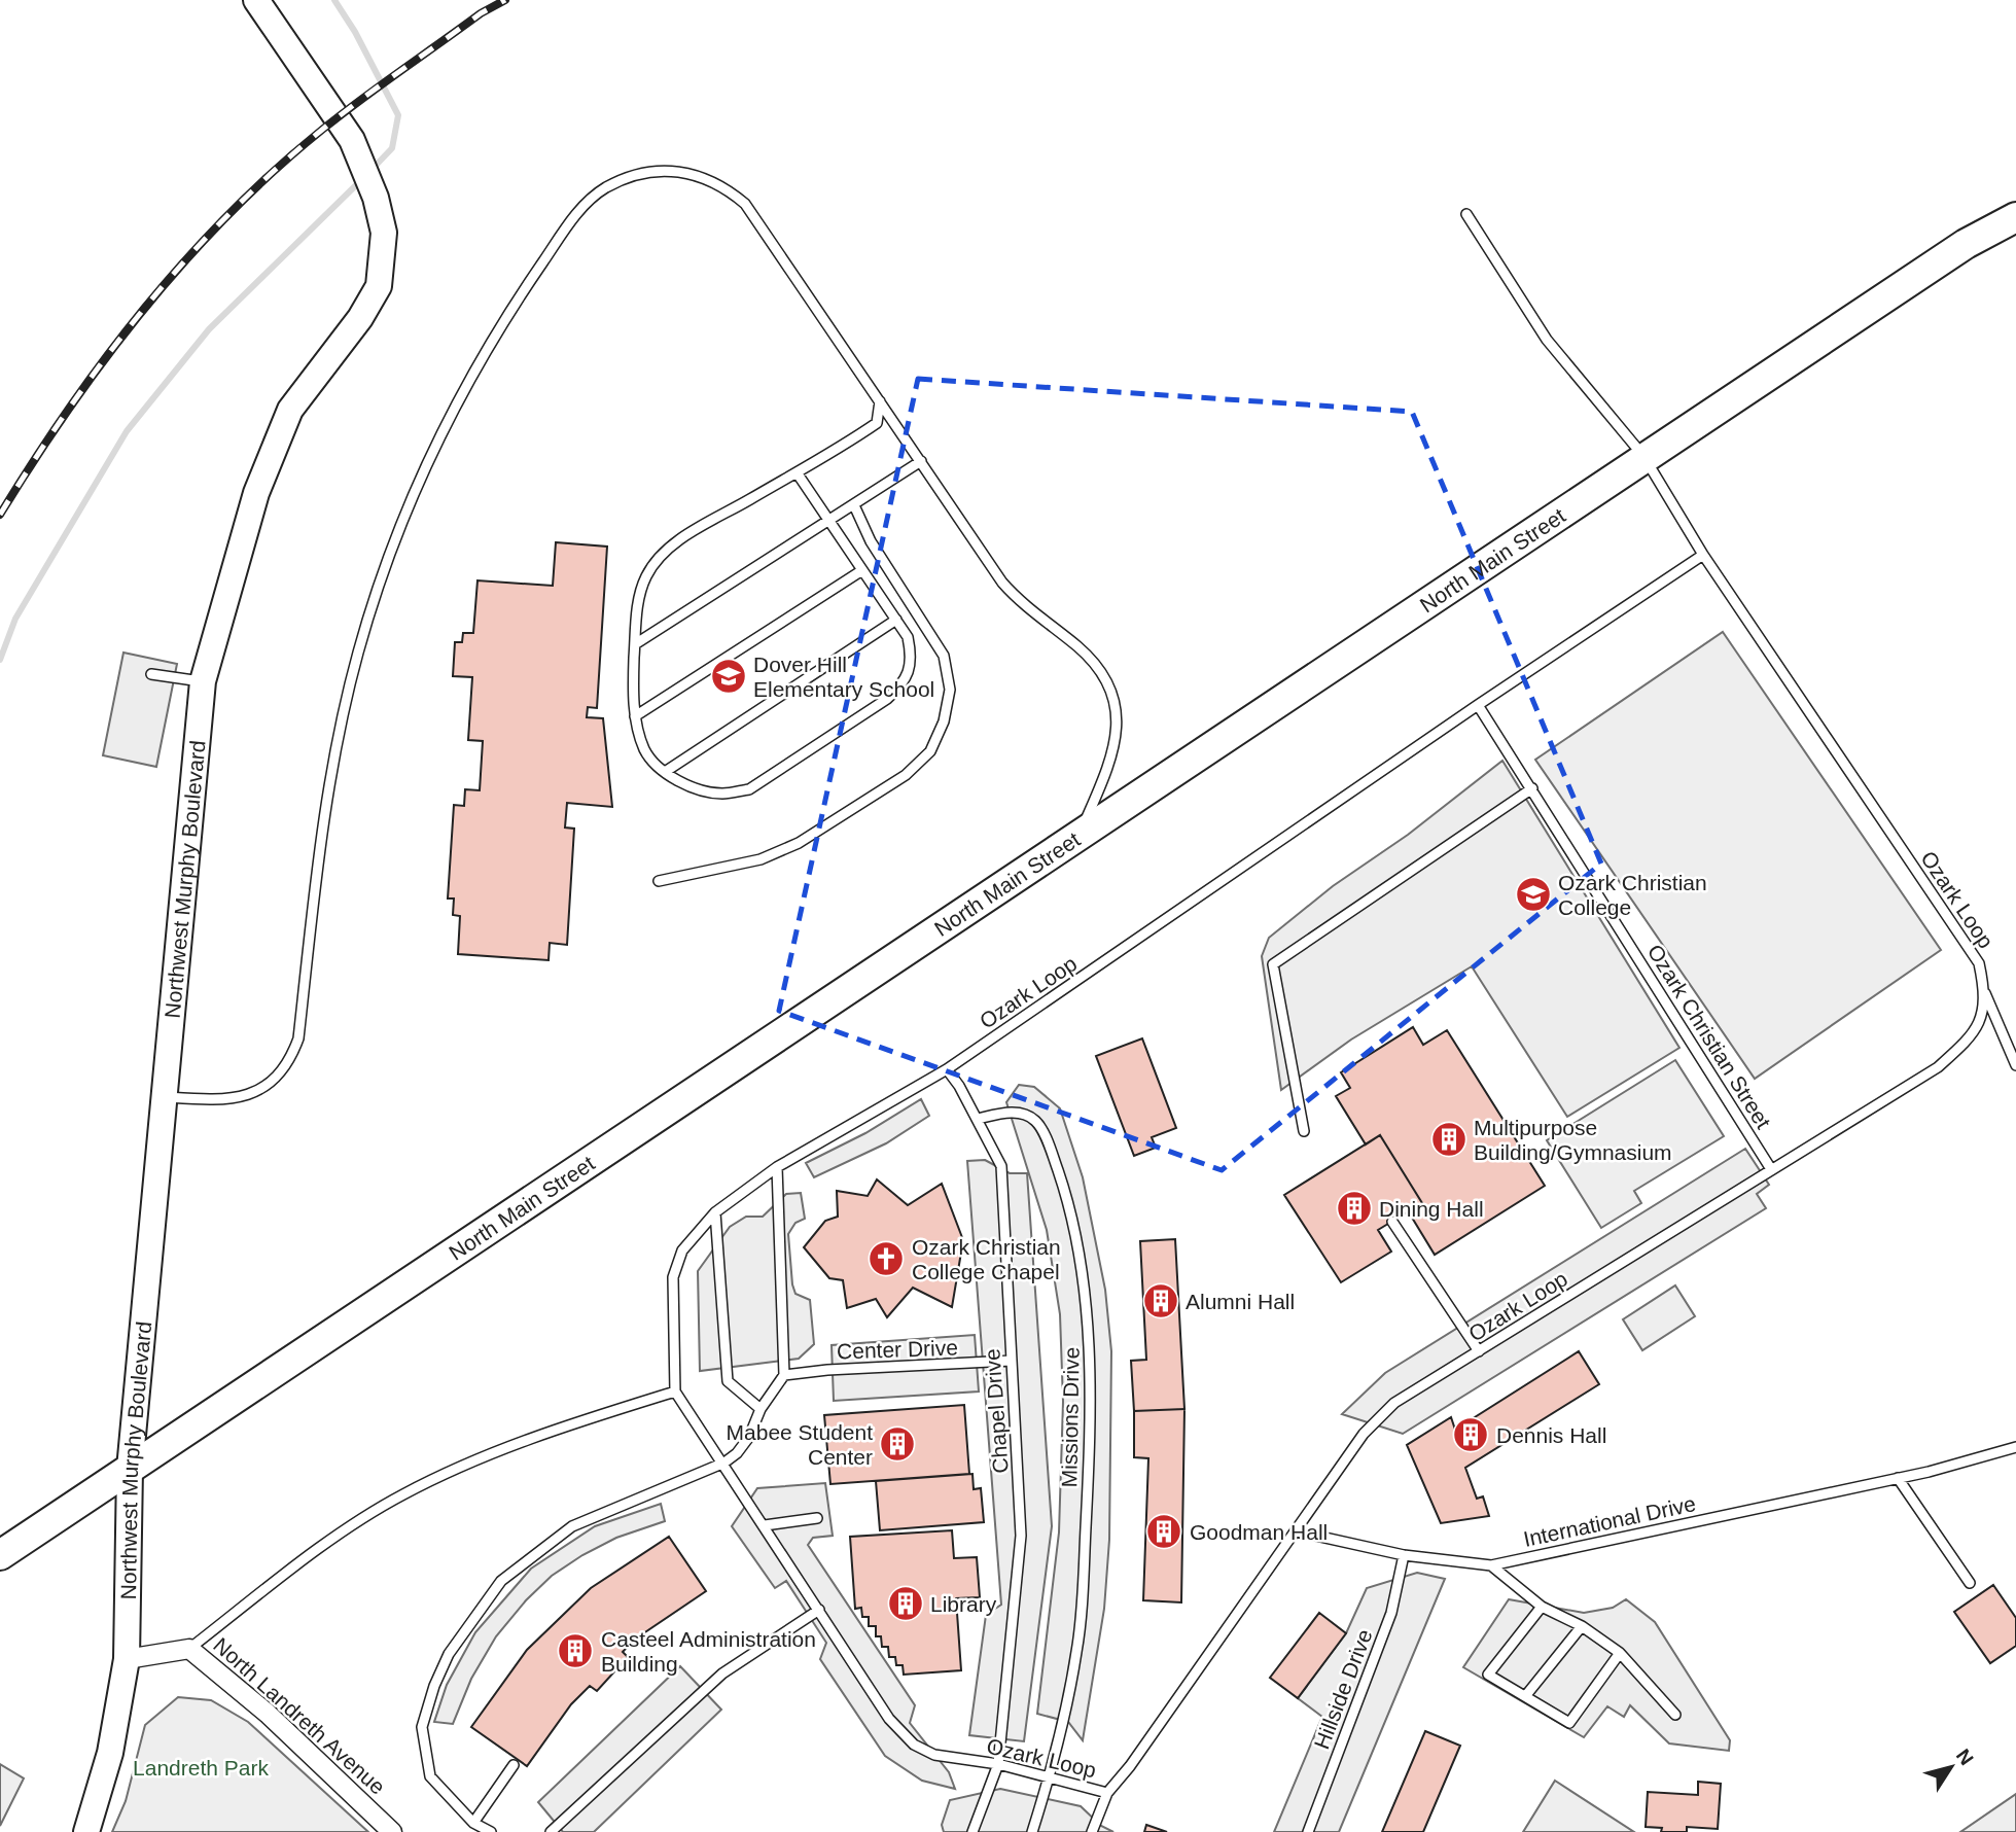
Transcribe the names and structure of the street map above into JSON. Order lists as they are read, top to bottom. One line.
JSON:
{"streets":{"main road":["North Main Street"],"street":["Northwest Murphy Boulevard","North Landreth Avenue"],"lane":["Ozark Loop","Ozark Christian Street","Center Drive","Chapel Drive","Missions Drive","International Drive","Hillside Drive"]},"crossings":[["North Main Street","Northwest Murphy Boulevard"],["Northwest Murphy Boulevard","North Landreth Avenue"],["Ozark Loop","Ozark Christian Street"],["Ozark Loop","Chapel Drive"],["Ozark Loop","Missions Drive"],["Ozark Loop","International Drive"],["Center Drive","Chapel Drive"],["Chapel Drive","Missions Drive"],["International Drive","Hillside Drive"]],"parks":["Landreth Park"],"places":{"school or university":["Dover Hill Elementary School","Ozark Christian College"],"building":["Multipurpose Building/Gymnasium","Dining Hall","Alumni Hall","Dennis Hall","Mabee Student Center","Goodman Hall","Library","Casteel Administration Building"],"church":["Ozark Christian College Chapel"]},"north":"top right"}
